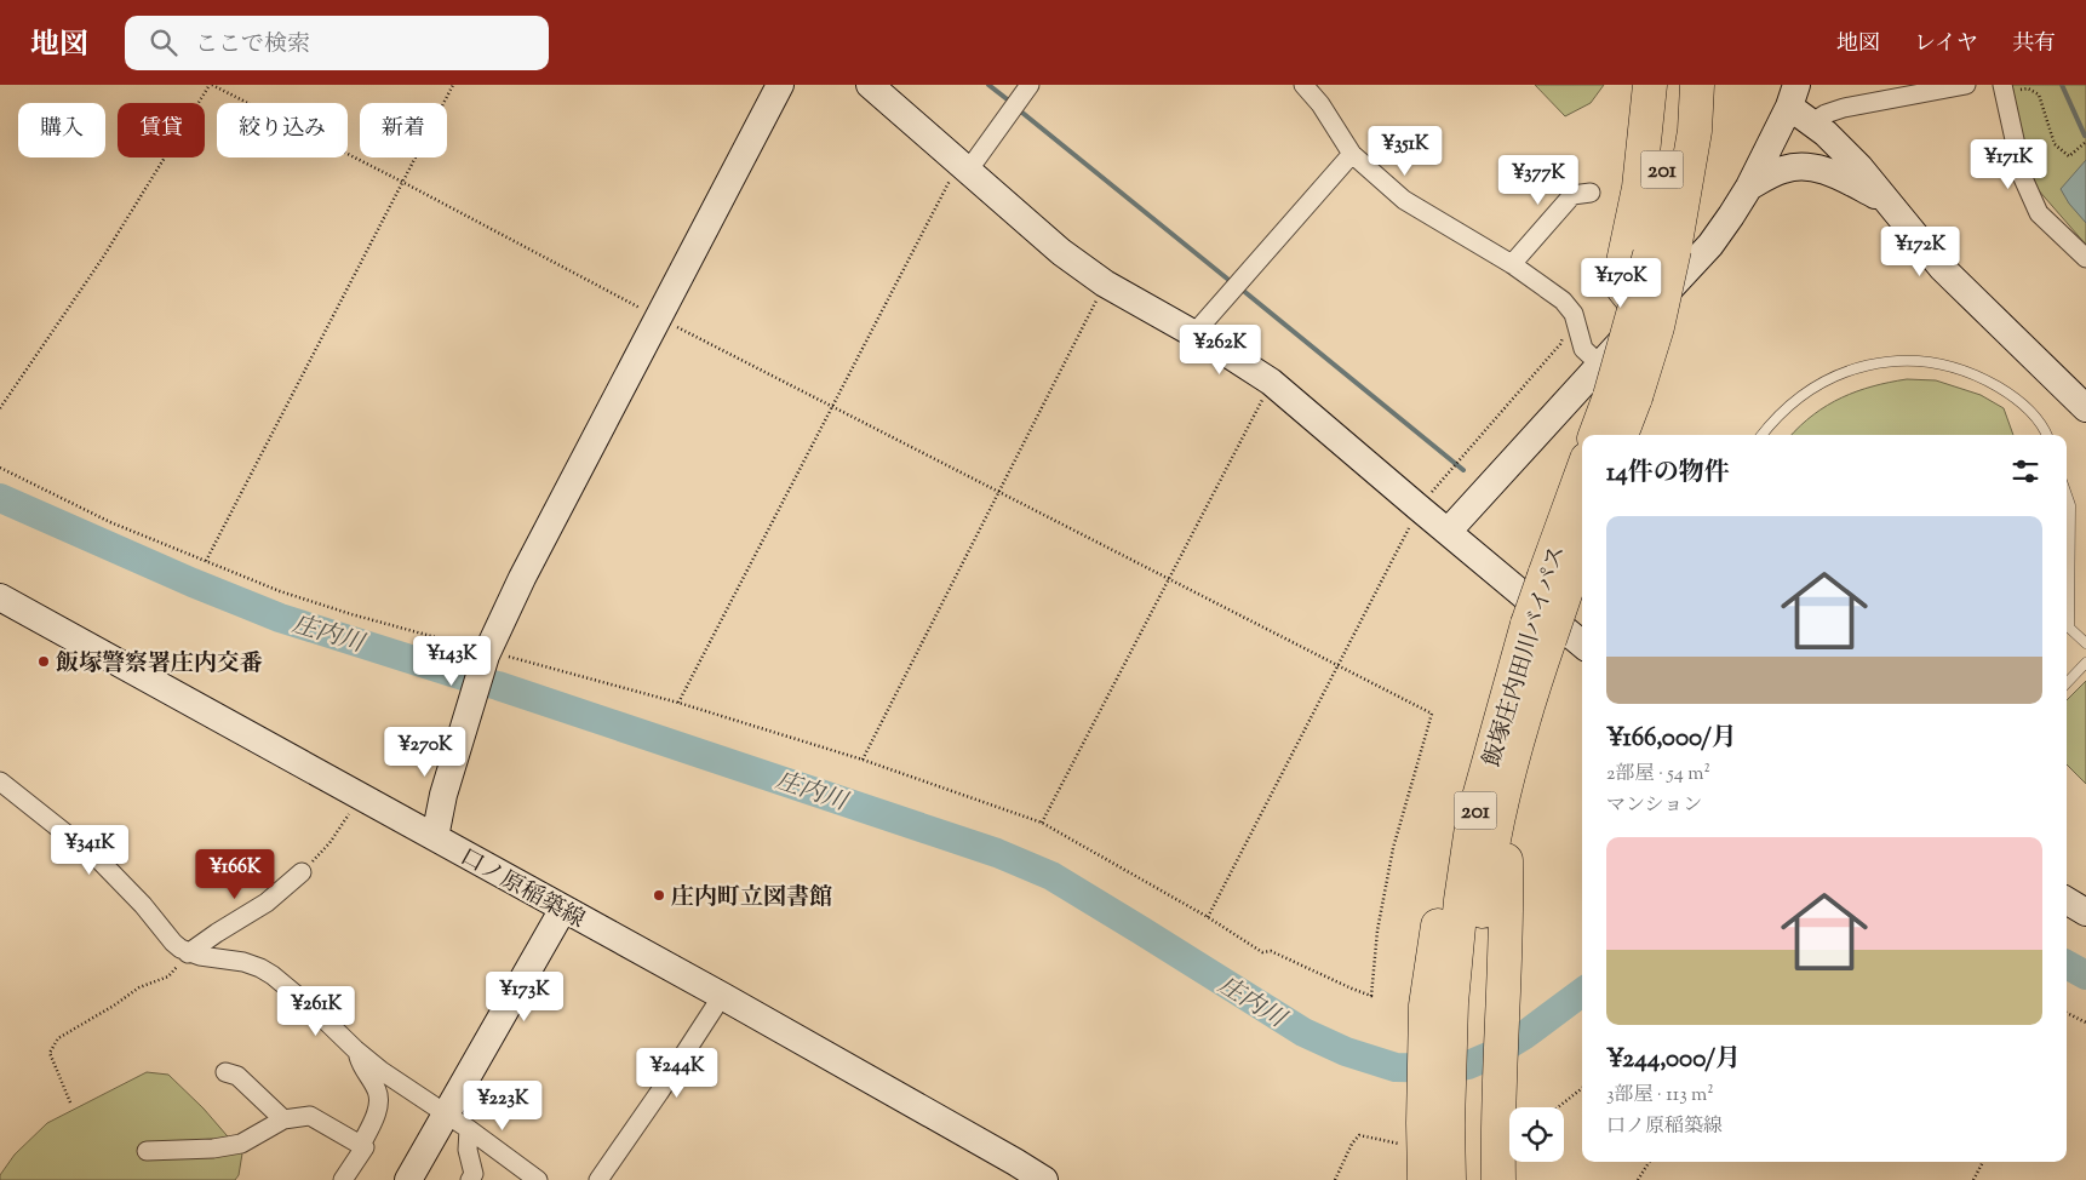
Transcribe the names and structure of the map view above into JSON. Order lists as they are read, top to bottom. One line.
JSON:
{"streets":{"highway":["201","飯塚庄内田川バイパス"],"street":["口ノ原稲築線"]},"water":["庄内川"],"places":["飯塚警察署庄内交番","庄内町立図書館"],"page":{"header":"地図","search":"ここで検索","nav":["地図","レイヤ","共有"],"chip":["購入","賃貸","絞り込み","新着"],"price":["¥351K","¥171K","¥377K","¥172K","¥170K","¥262K","¥143K","¥270K","¥341K","¥166K","¥173K","¥261K","¥244K","¥223K"],"heading":"14件の物件","list":[{"name":"¥166,000/月","note":"2部屋 · 54 m² · マンション"},{"name":"¥244,000/月","note":"3部屋 · 113 m² · 口ノ原稲築線"}]}}
